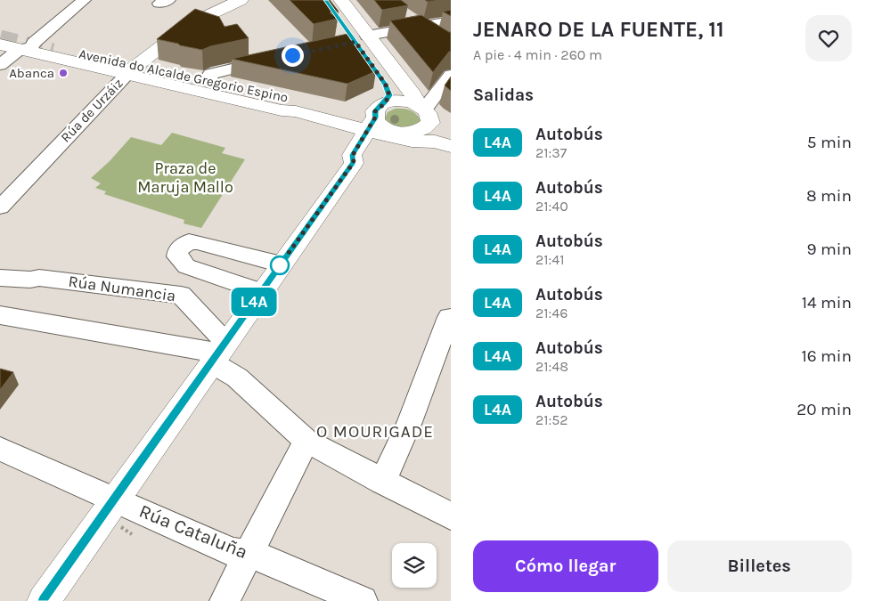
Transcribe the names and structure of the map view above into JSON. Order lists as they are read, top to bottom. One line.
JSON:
{"streets":{"main road":["Avenida do Alcalde Gregorio Espino","Rúa de Urzáiz"],"street":["Rúa Numancia","Rúa Cataluña"]},"crossings":[["Avenida do Alcalde Gregorio Espino","Rúa de Urzáiz"]],"districts":["O MOURIGADE"],"parks":["Praza de Maruja Mallo"],"places":["Abanca"],"lines":["bus line L4A"],"page":{"on_map":"L4A","heading":[["JENARO DE LA FUENTE, 11","A pie · 4 min · 260 m"],"Salidas"],"list":[{"mark":"L4A","name":"Autobús","note":"21:37","value":"5 min"},{"mark":"L4A","name":"Autobús","note":"21:40","value":"8 min"},{"mark":"L4A","name":"Autobús","note":"21:41","value":"9 min"},{"mark":"L4A","name":"Autobús","note":"21:46","value":"14 min"},{"mark":"L4A","name":"Autobús","note":"21:48","value":"16 min"},{"mark":"L4A","name":"Autobús","note":"21:52","value":"20 min"}],"buttons":["Cómo llegar","Billetes"]}}
